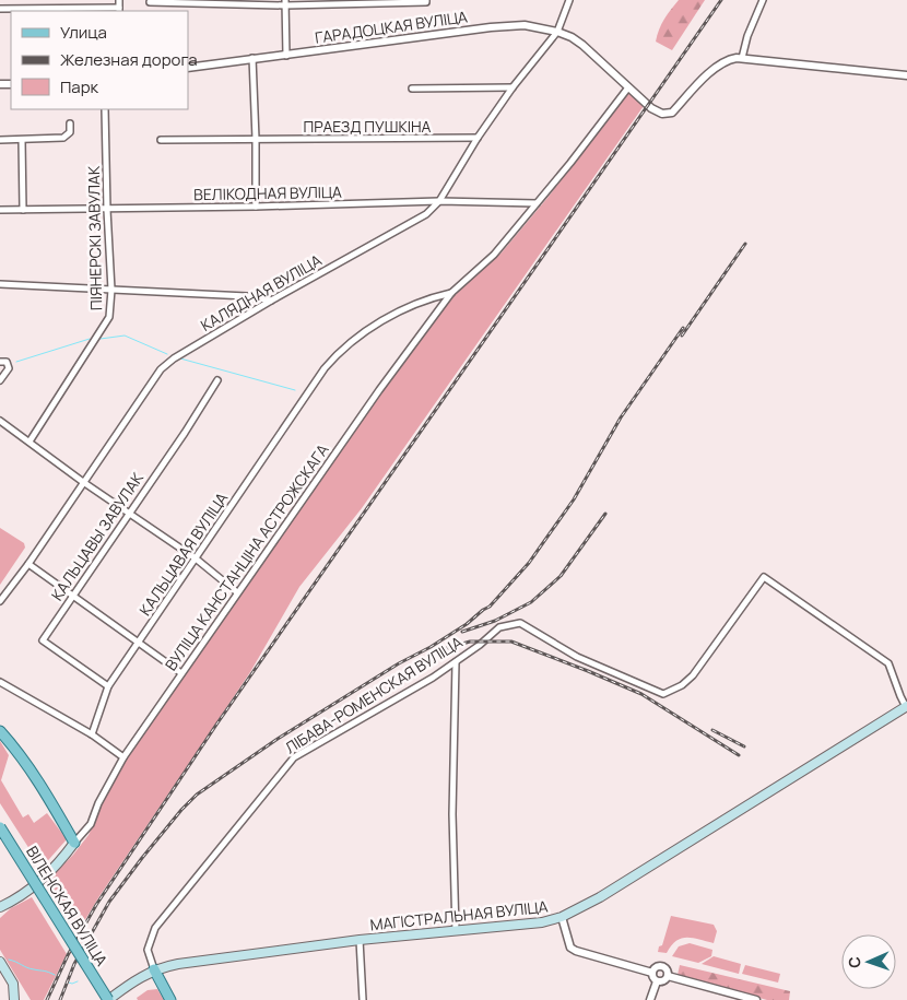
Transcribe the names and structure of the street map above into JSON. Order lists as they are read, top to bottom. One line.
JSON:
{"streets":{"main road":["ВІЛЕНСКАЯ ВУЛІЦА","МАГІСТРАЛЬНАЯ ВУЛІЦА"],"street":["ГАРАДОЦКАЯ ВУЛІЦА","ПРАЕЗД ПУШКІНА","ВЕЛІКОДНАЯ ВУЛІЦА","ПІЯНЕРСКІ ЗАВУЛАК","КАЛЯДНАЯ ВУЛІЦА","КАЛЬЦАВЫ ЗАВУЛАК","КАЛЬЦАВАЯ ВУЛІЦА","ВУЛІЦА КАНСТАНЦІНА АСТРОЖСКАГА","ЛІБАВА-РОМЕНСКАЯ ВУЛІЦА"]},"crossings":[["ГАРАДОЦКАЯ ВУЛІЦА","КАЛЯДНАЯ ВУЛІЦА"],["ГАРАДОЦКАЯ ВУЛІЦА","ВУЛІЦА КАНСТАНЦІНА АСТРОЖСКАГА"],["ПРАЕЗД ПУШКІНА","КАЛЯДНАЯ ВУЛІЦА"],["ВЕЛІКОДНАЯ ВУЛІЦА","ПІЯНЕРСКІ ЗАВУЛАК"],["ВЕЛІКОДНАЯ ВУЛІЦА","КАЛЯДНАЯ ВУЛІЦА"],["ВЕЛІКОДНАЯ ВУЛІЦА","ВУЛІЦА КАНСТАНЦІНА АСТРОЖСКАГА"],["КАЛЬЦАВЫ ЗАВУЛАК","КАЛЬЦАВАЯ ВУЛІЦА"],["КАЛЬЦАВАЯ ВУЛІЦА","ВУЛІЦА КАНСТАНЦІНА АСТРОЖСКАГА"],["ЛІБАВА-РОМЕНСКАЯ ВУЛІЦА","МАГІСТРАЛЬНАЯ ВУЛІЦА"]],"legend":["Улица","Железная дорога","Парк"],"north":"left"}
